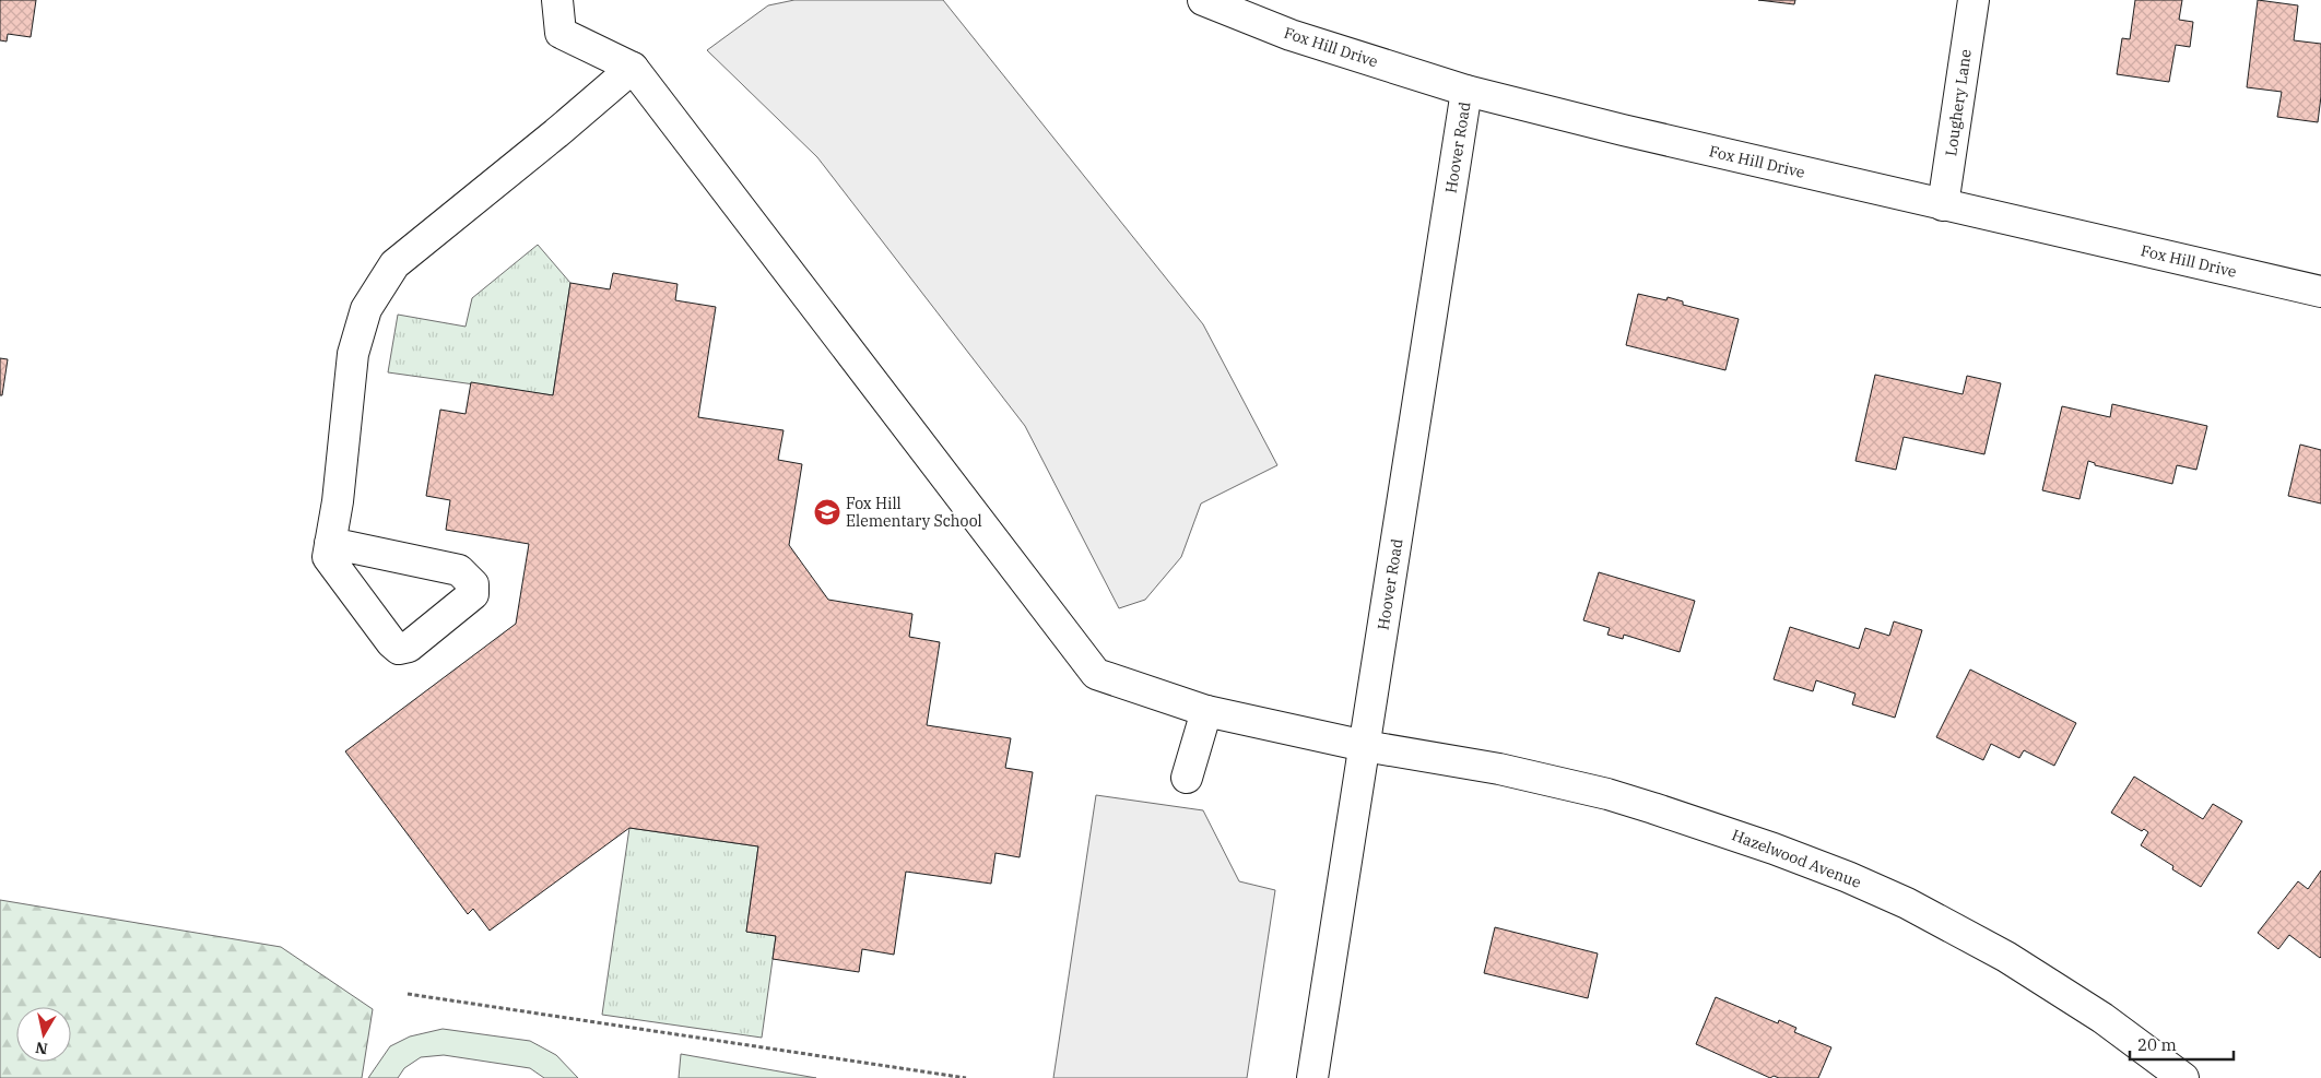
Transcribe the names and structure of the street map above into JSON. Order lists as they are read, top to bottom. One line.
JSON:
{"streets":{"street":["Fox Hill Drive","Loughery Lane","Hoover Road","Hazelwood Avenue"]},"crossings":[["Fox Hill Drive","Loughery Lane"],["Fox Hill Drive","Hoover Road"],["Hoover Road","Hazelwood Avenue"]],"places":{"school or university":["Fox Hill Elementary School"]},"scale_bar":"20 m","north":"bottom"}
